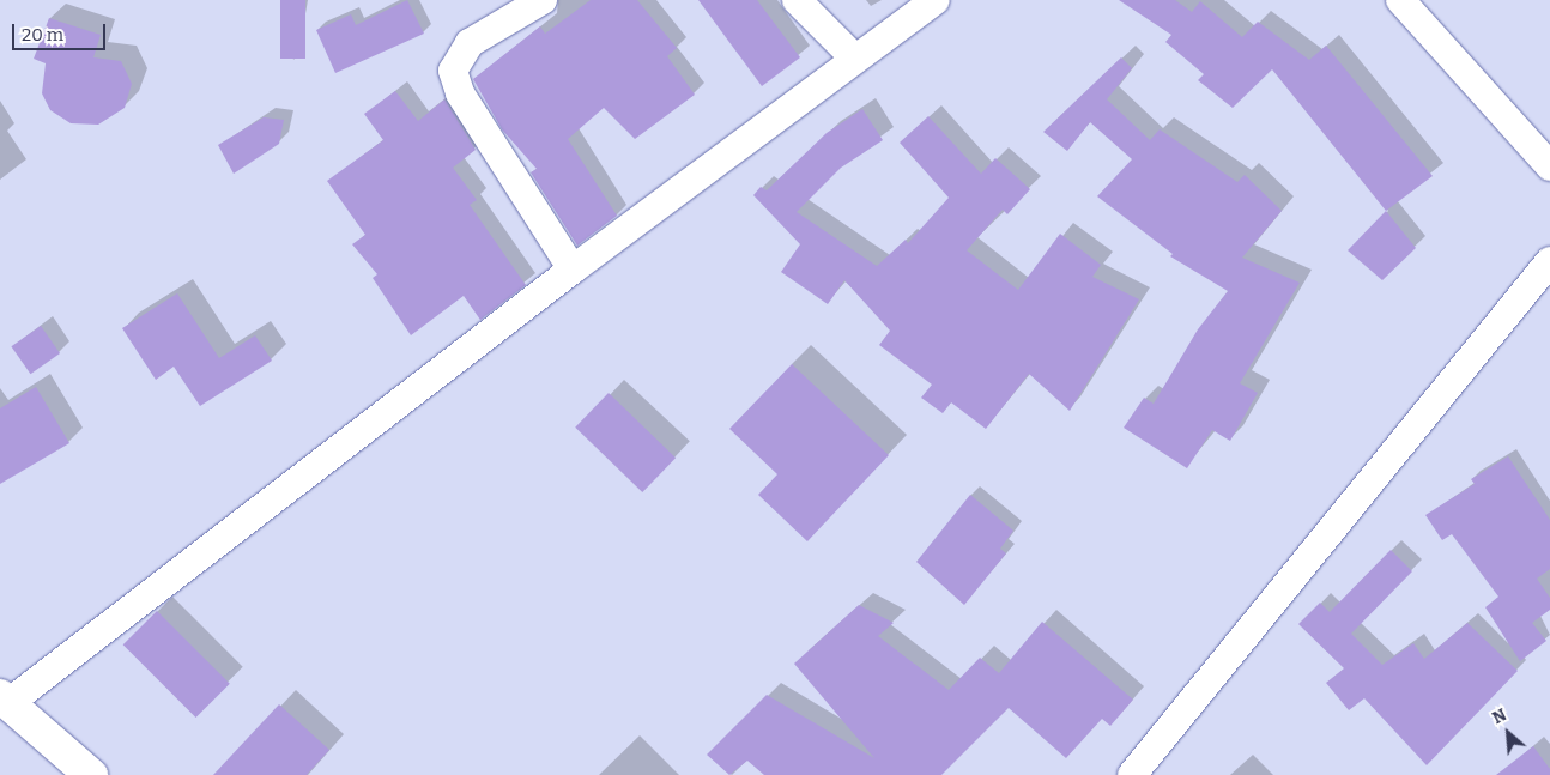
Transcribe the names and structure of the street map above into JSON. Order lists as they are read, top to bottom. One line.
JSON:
{"scale_bar":"20 m","north":"top left"}
